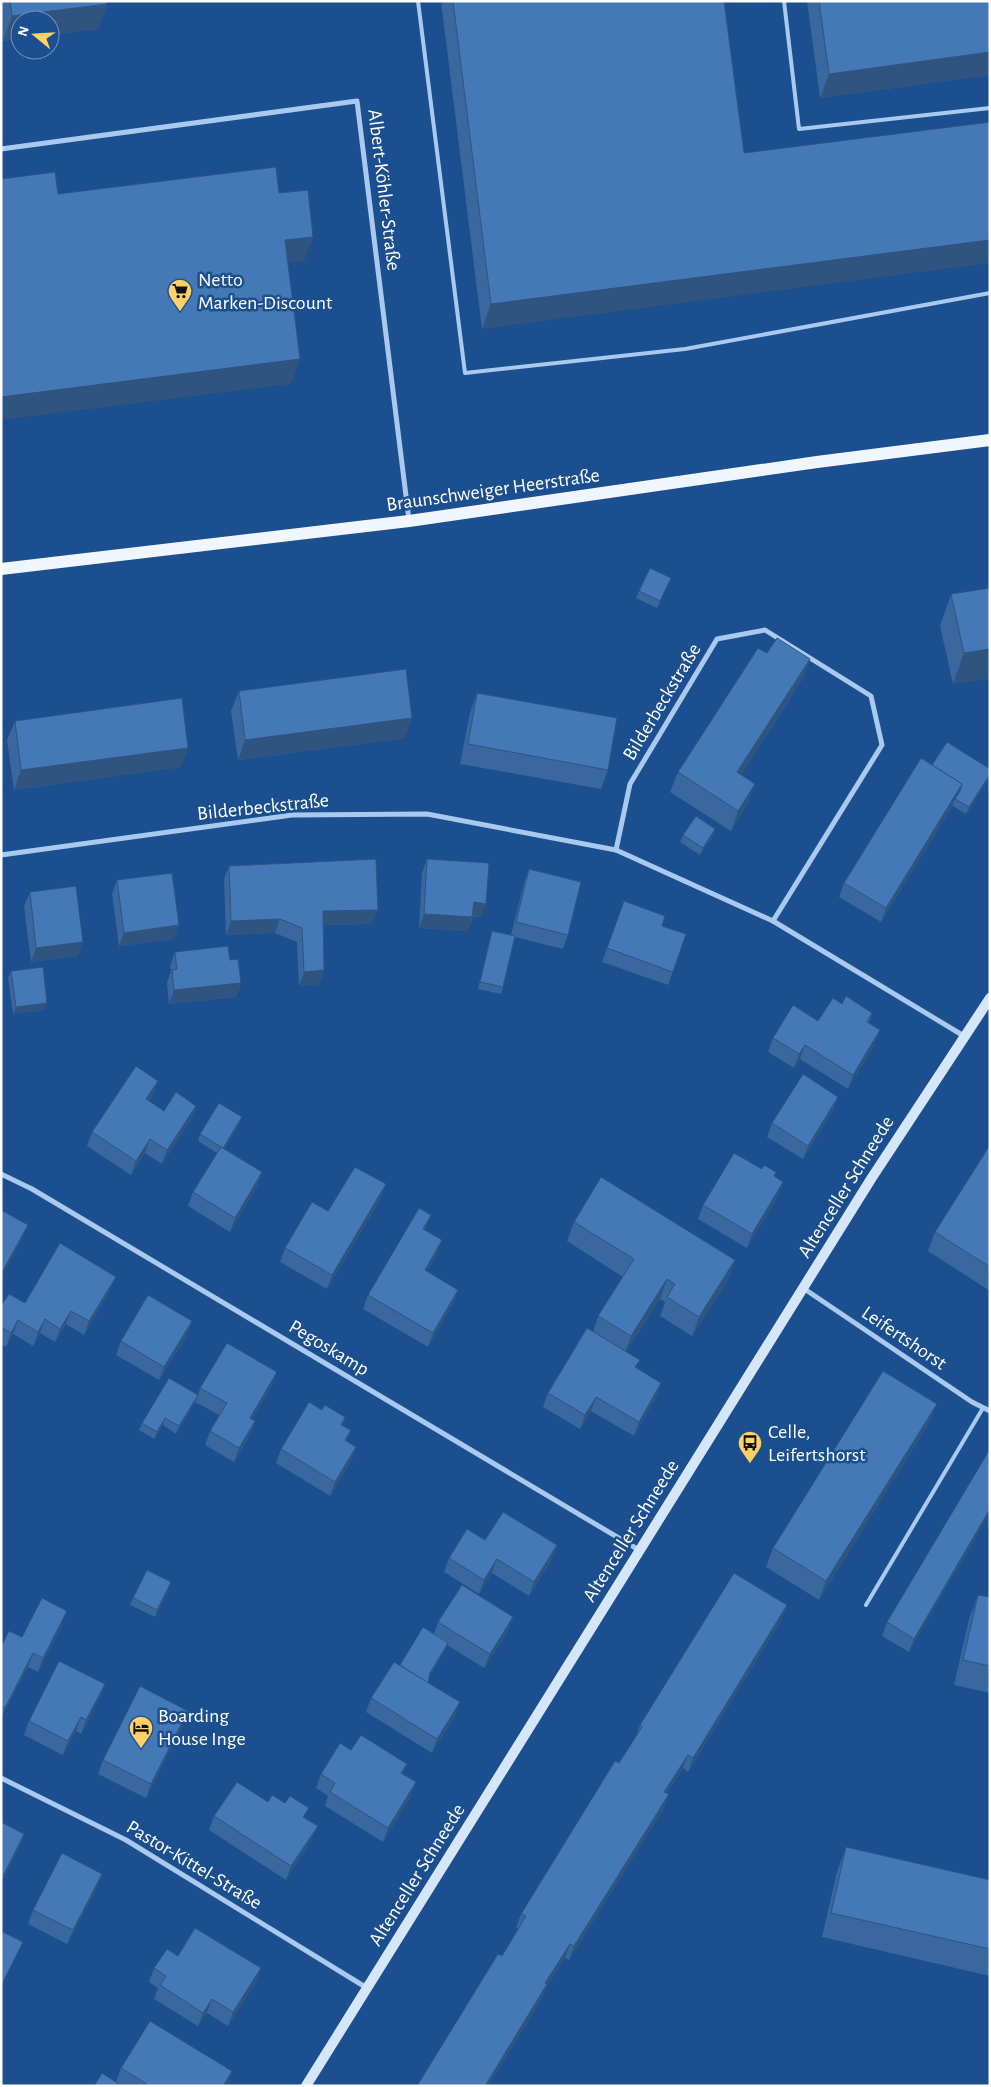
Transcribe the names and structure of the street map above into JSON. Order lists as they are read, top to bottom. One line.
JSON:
{"streets":{"main road":["Braunschweiger Heerstraße","Altenceller Schneede"],"street":["Albert-Köhler-Straße","Bilderbeckstraße","Leifertshorst","Pegoskamp","Pastor-Kittel-Straße"]},"crossings":[["Albert-Köhler-Straße","Braunschweiger Heerstraße"],["Bilderbeckstraße","Altenceller Schneede"],["Altenceller Schneede","Leifertshorst"],["Altenceller Schneede","Pegoskamp"],["Altenceller Schneede","Pastor-Kittel-Straße"]],"places":{"supermarket":["Netto Marken-Discount"],"bus stop":["Celle, Leifertshorst"],"hotel":["Boarding House Inge"]},"north":"left"}
